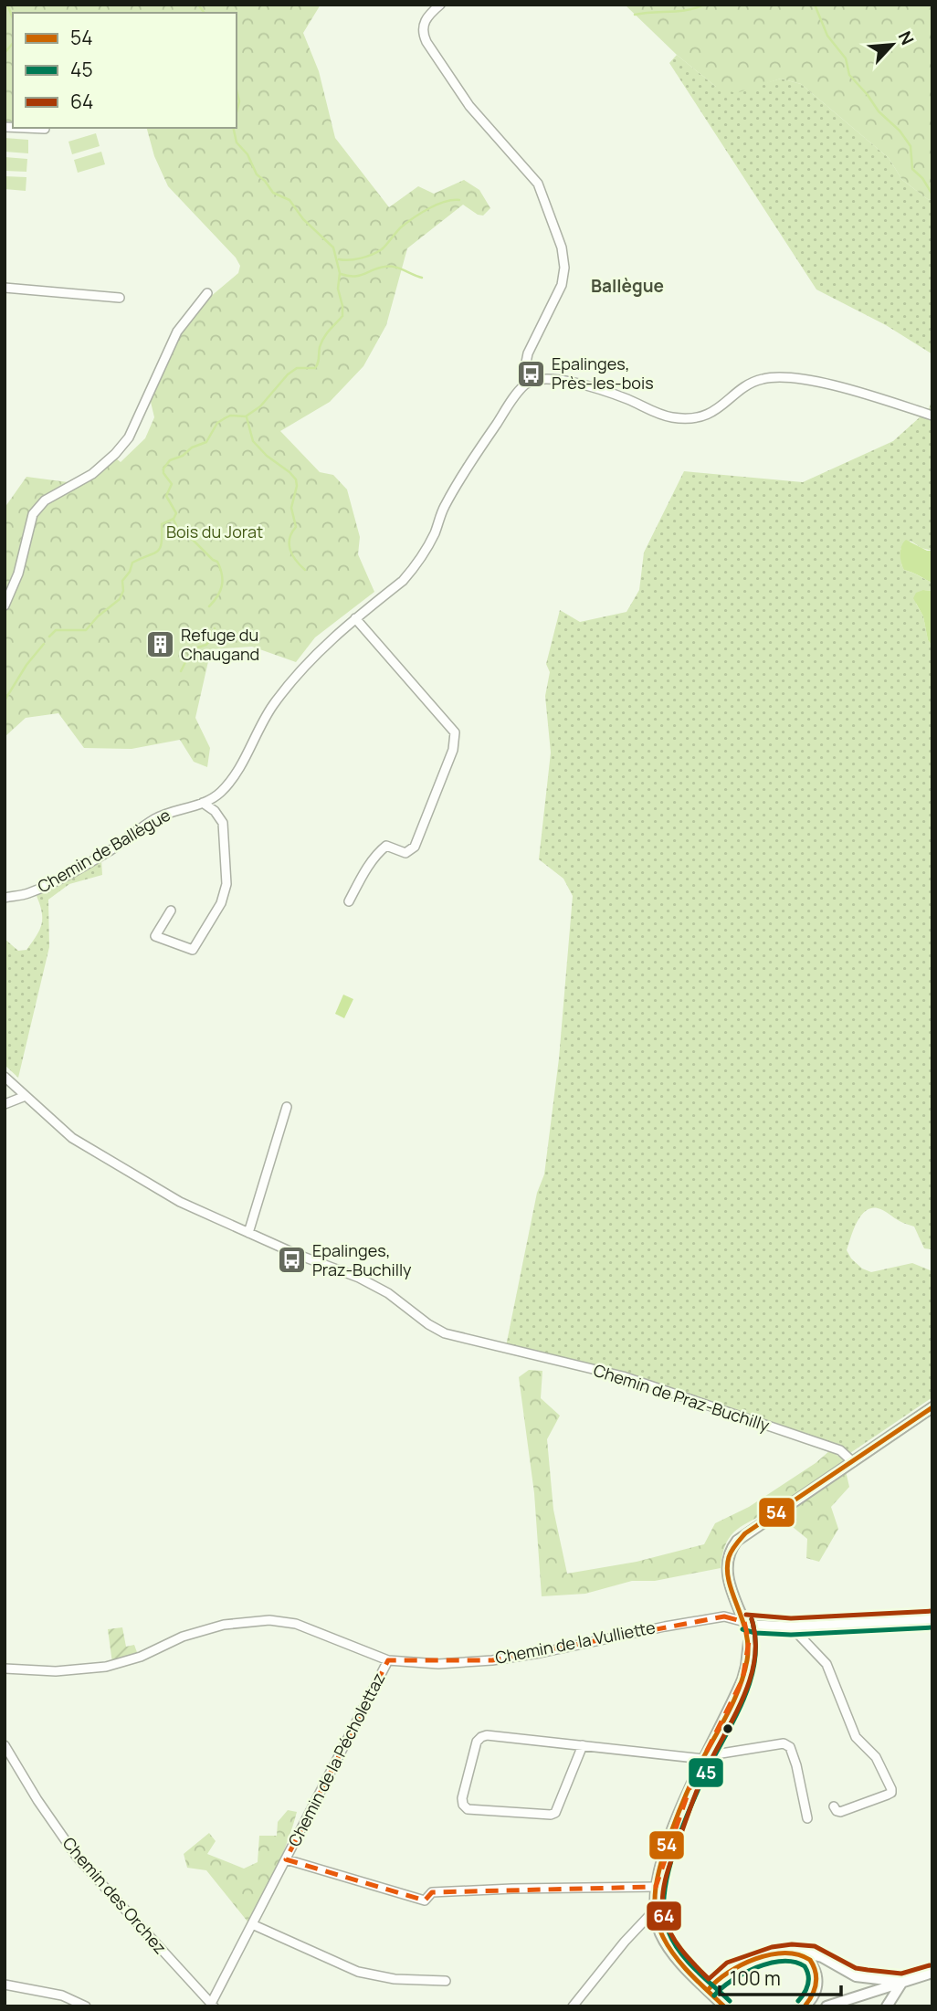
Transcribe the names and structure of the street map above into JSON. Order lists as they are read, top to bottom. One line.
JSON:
{"streets":{"street":["Chemin de Ballègue","Chemin de Praz-Buchilly","Chemin de la Vulliette","Chemin de la Pécholettaz","Chemin des Orchez"]},"crossings":[["Chemin de la Vulliette","Chemin de la Pécholettaz"],["Chemin de la Pécholettaz","Chemin des Orchez"]],"districts":["Ballègue"],"parks":["Bois du Jorat"],"places":{"bus stop":["Epalinges, Près-les-bois","Epalinges, Praz-Buchilly"],"building":["Refuge du Chaugand"]},"lines":["transit line 54","transit line 64","transit line 45"],"legend":["54","45","64"],"scale_bar":"100 m","north":"top right"}
